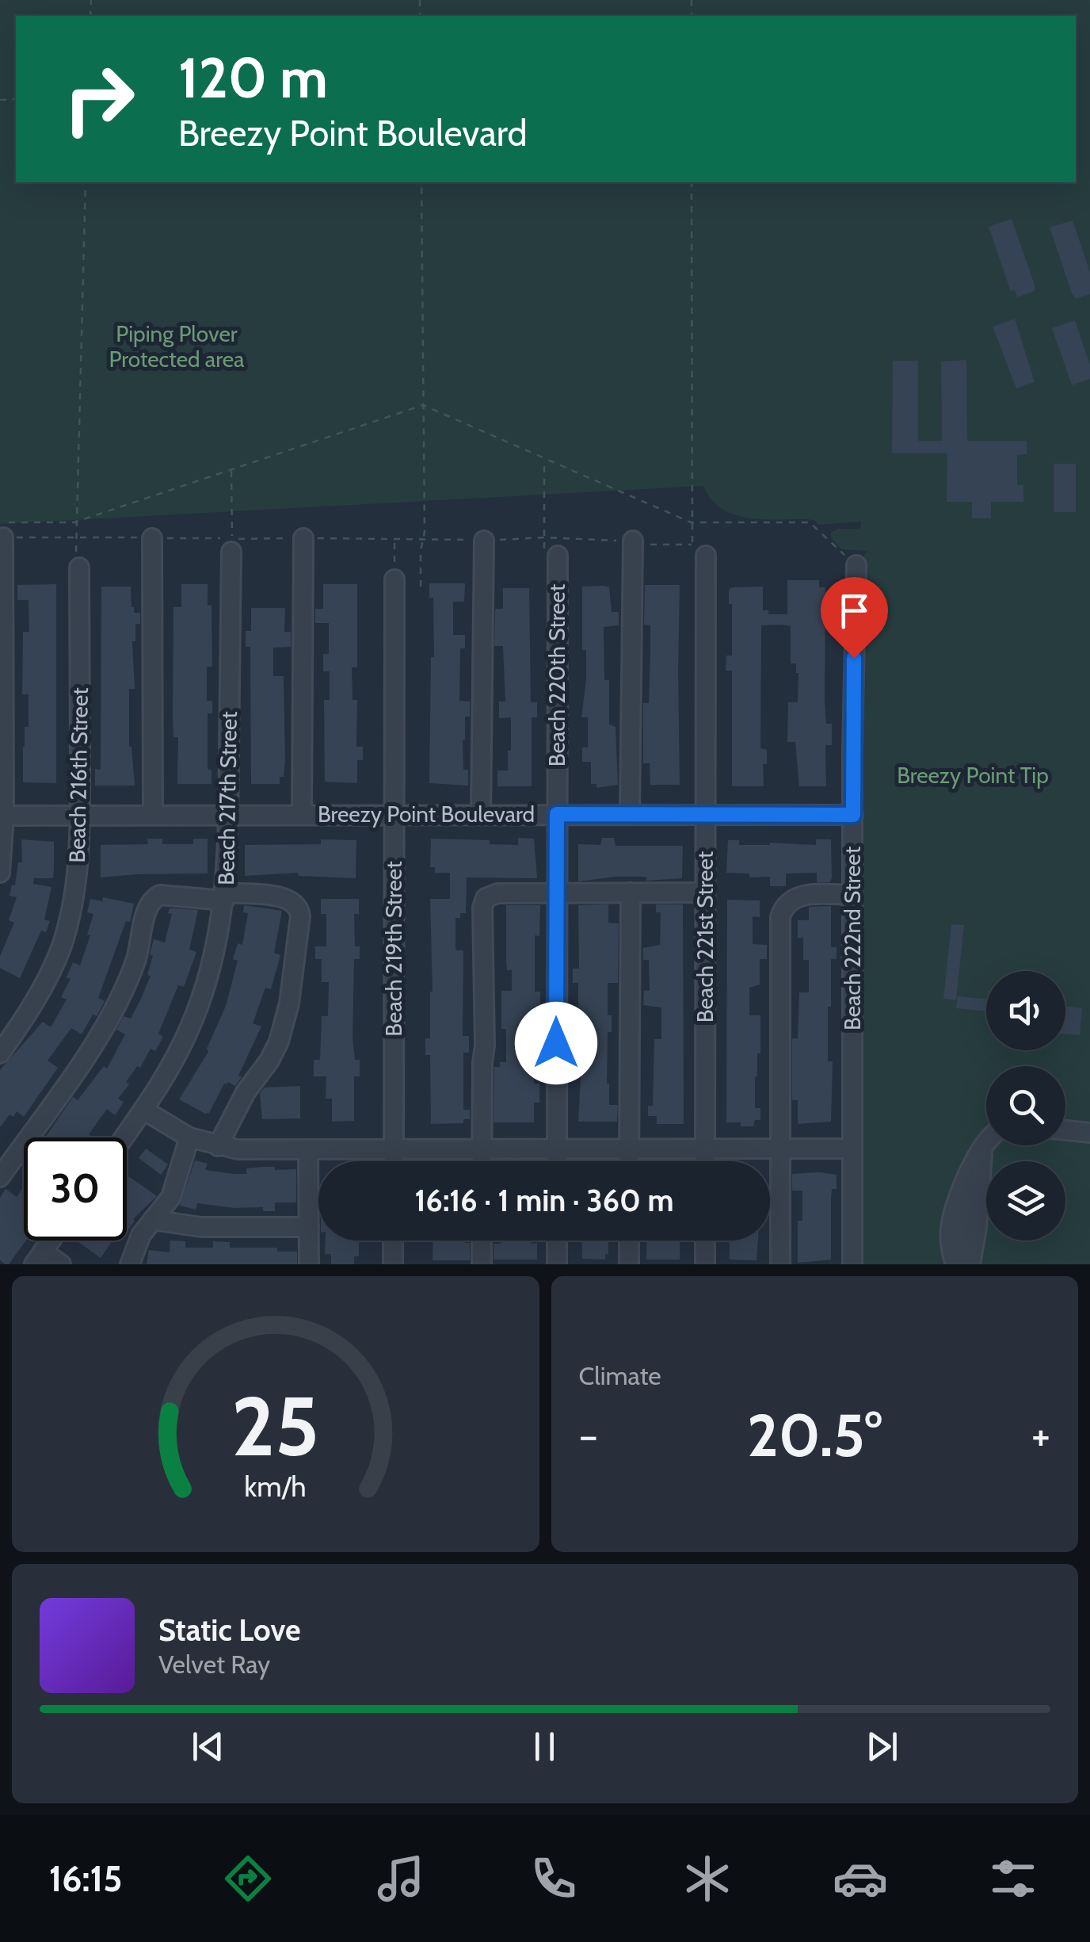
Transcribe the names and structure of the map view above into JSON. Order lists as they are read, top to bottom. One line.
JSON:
{"streets":{"street":["Beach 220th Street","Beach 216th Street","Beach 217th Street","Breezy Point Boulevard","Beach 221st Street","Beach 222nd Street","Beach 219th Street"]},"crossings":[["Beach 220th Street","Breezy Point Boulevard"],["Beach 216th Street","Breezy Point Boulevard"],["Beach 217th Street","Breezy Point Boulevard"],["Breezy Point Boulevard","Beach 221st Street"],["Breezy Point Boulevard","Beach 222nd Street"],["Breezy Point Boulevard","Beach 219th Street"]],"parks":["Piping Plover Protected area","Breezy Point Tip"],"page":{"turn":["120 m","Breezy Point Boulevard"],"limit":"30","trip":"16:16 · 1 min · 360 m","tile":"Climate","heat":["−","20.5°","+"],"song":["Static Love","Velvet Ray"],"tabs":"16:15","gauge":["25","km/h"]}}
